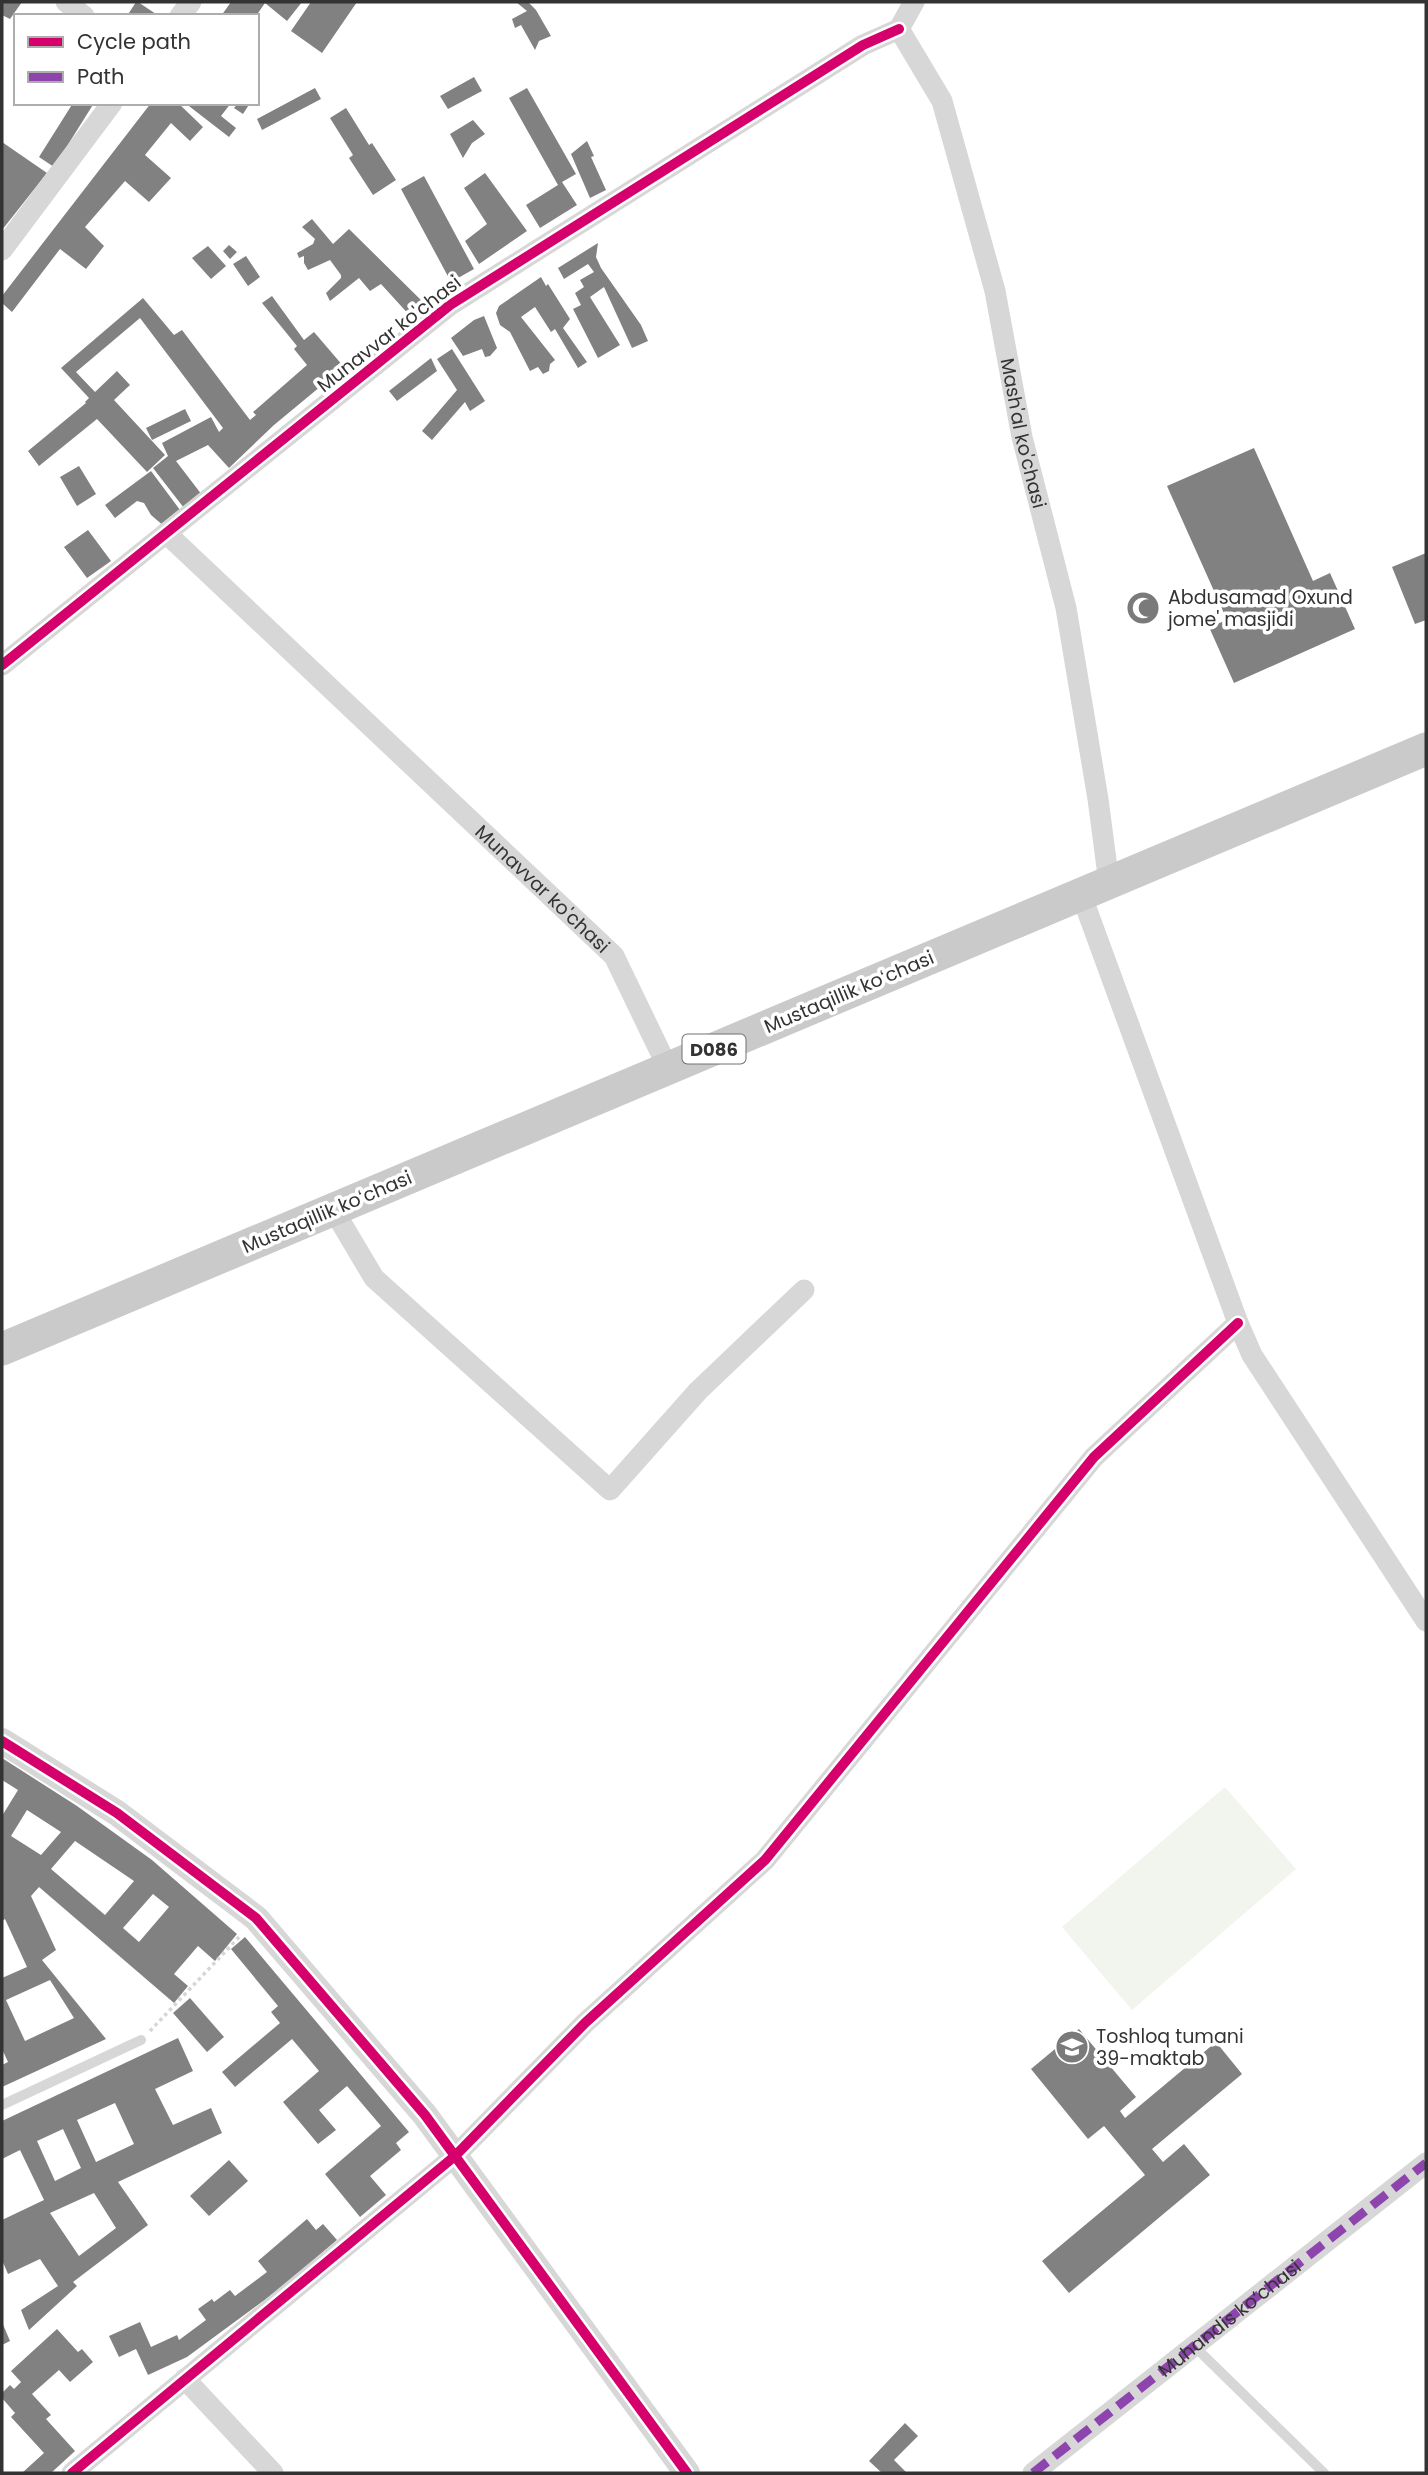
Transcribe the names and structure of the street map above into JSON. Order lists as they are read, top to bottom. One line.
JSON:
{"streets":{"main road":["Mustaqillik koʻchasi","D086"],"street":["Munavvar ko'chasi","Mash'al ko'chasi","Muhandis ko‘chasi"]},"crossings":[["Munavvar ko'chasi","Mash'al ko'chasi"],["Munavvar ko'chasi","Mustaqillik koʻchasi"],["Mash'al ko'chasi","Mustaqillik koʻchasi"]],"places":{"mosque":["Abdusamad Oxund jome' masjidi"],"school or university":["Toshloq tumani 39-maktab"]},"legend":["Cycle path","Path"]}
